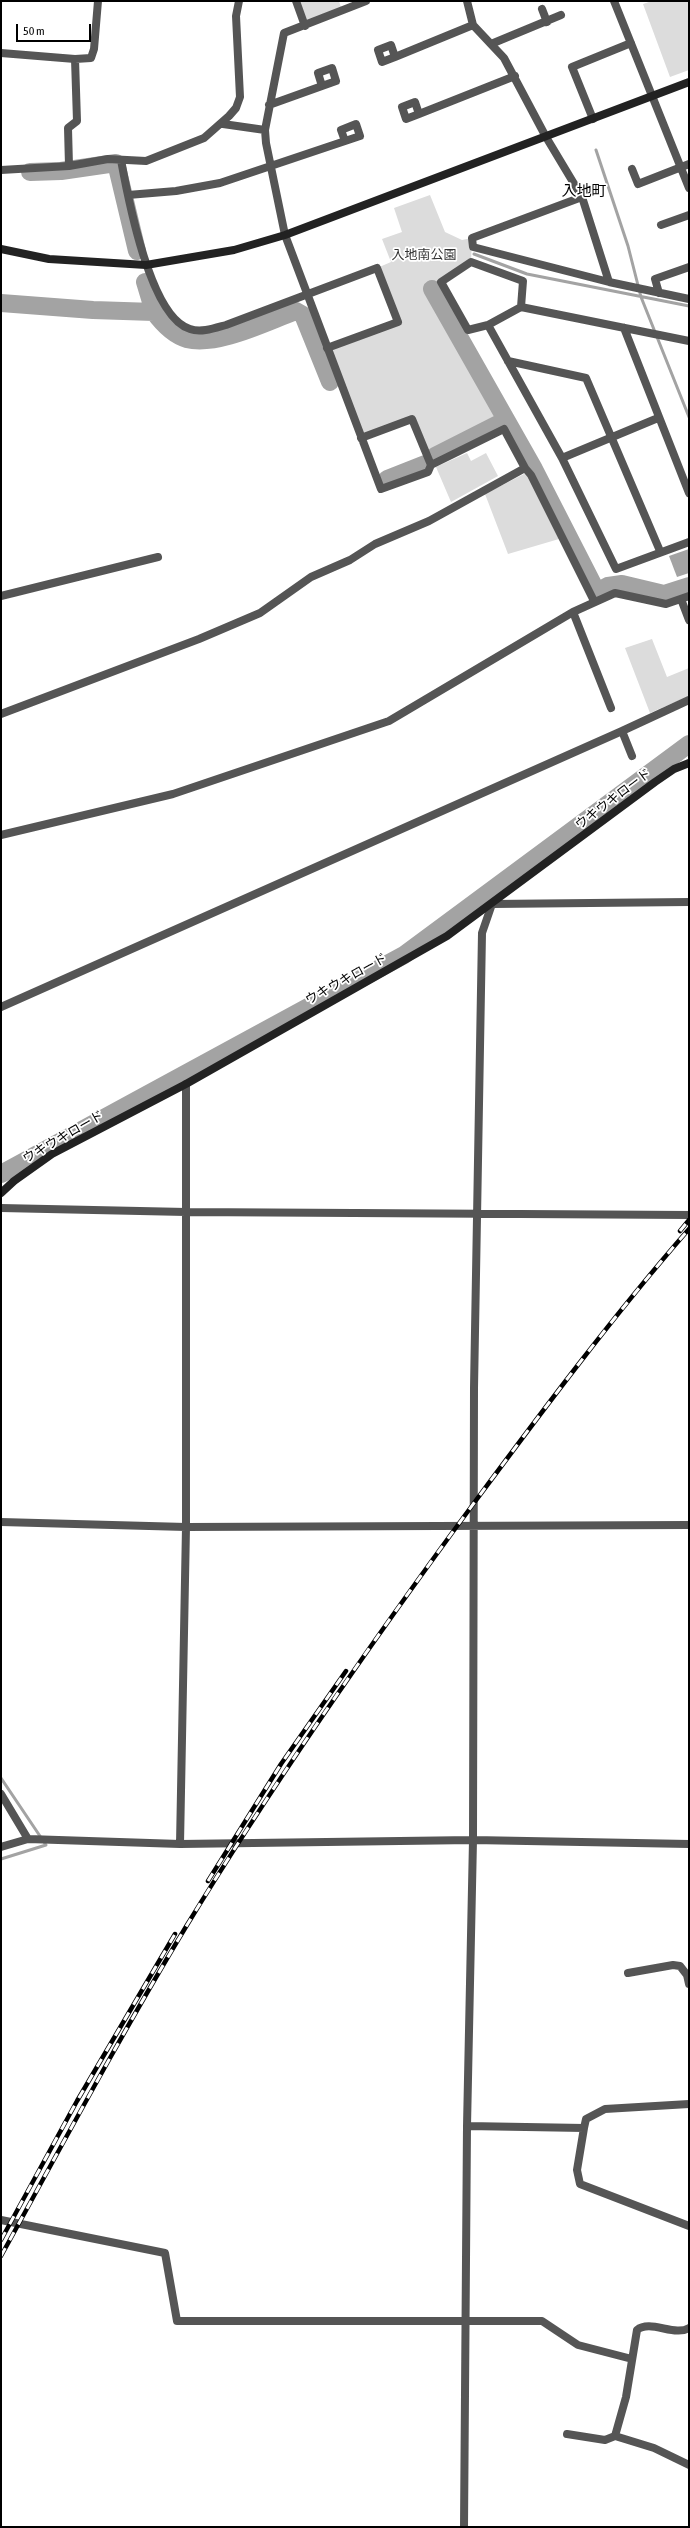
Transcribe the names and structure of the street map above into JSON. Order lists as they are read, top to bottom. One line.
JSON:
{"streets":{"street":["ウキウキロード"]},"districts":["入地町"],"parks":["入地南公園"],"scale_bar":"50 m"}
